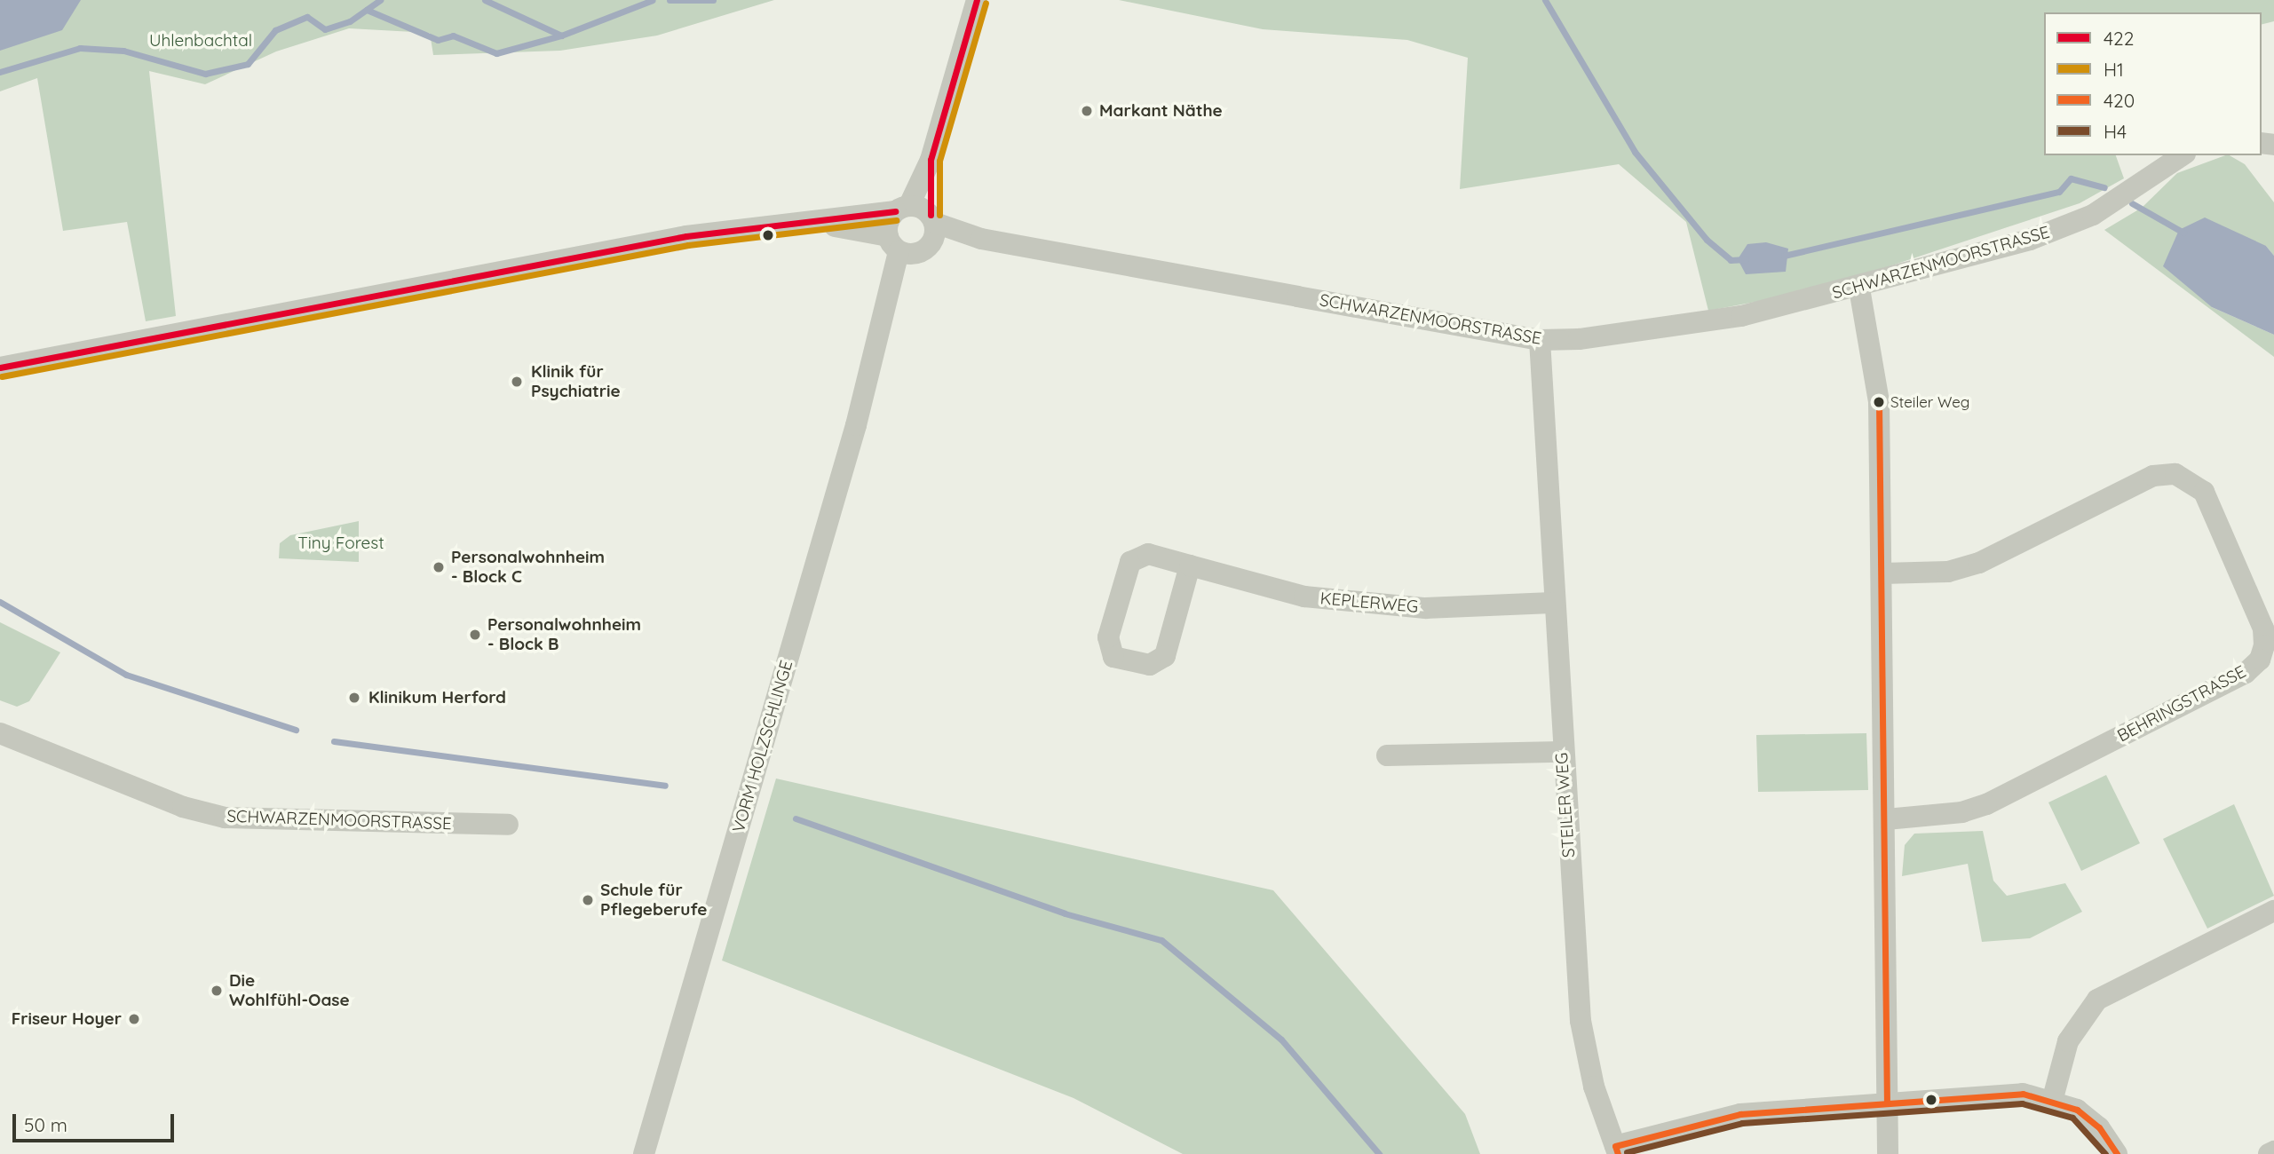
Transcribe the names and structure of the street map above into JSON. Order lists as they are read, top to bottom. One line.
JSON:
{"streets":{"street":["SCHWARZENMOORSTRASSE","KEPLERWEG","BEHRINGSTRASSE","VORM HOLZSCHLINGE","STEILER WEG"]},"crossings":[["SCHWARZENMOORSTRASSE","VORM HOLZSCHLINGE"],["SCHWARZENMOORSTRASSE","STEILER WEG"],["KEPLERWEG","STEILER WEG"]],"parks":["Uhlenbachtal","Tiny Forest"],"places":["Markant Näthe","Klinik für Psychiatrie","Steiler Weg","Personalwohnheim - Block C","Personalwohnheim - Block B","Klinikum Herford","Schule für Pflegeberufe","Die Wohlfühl-Oase","Friseur Hoyer"],"lines":["transit line 422","transit line H1","transit line 420","transit line H4"],"legend":["422","H1","420","H4"],"scale_bar":"50 m"}
